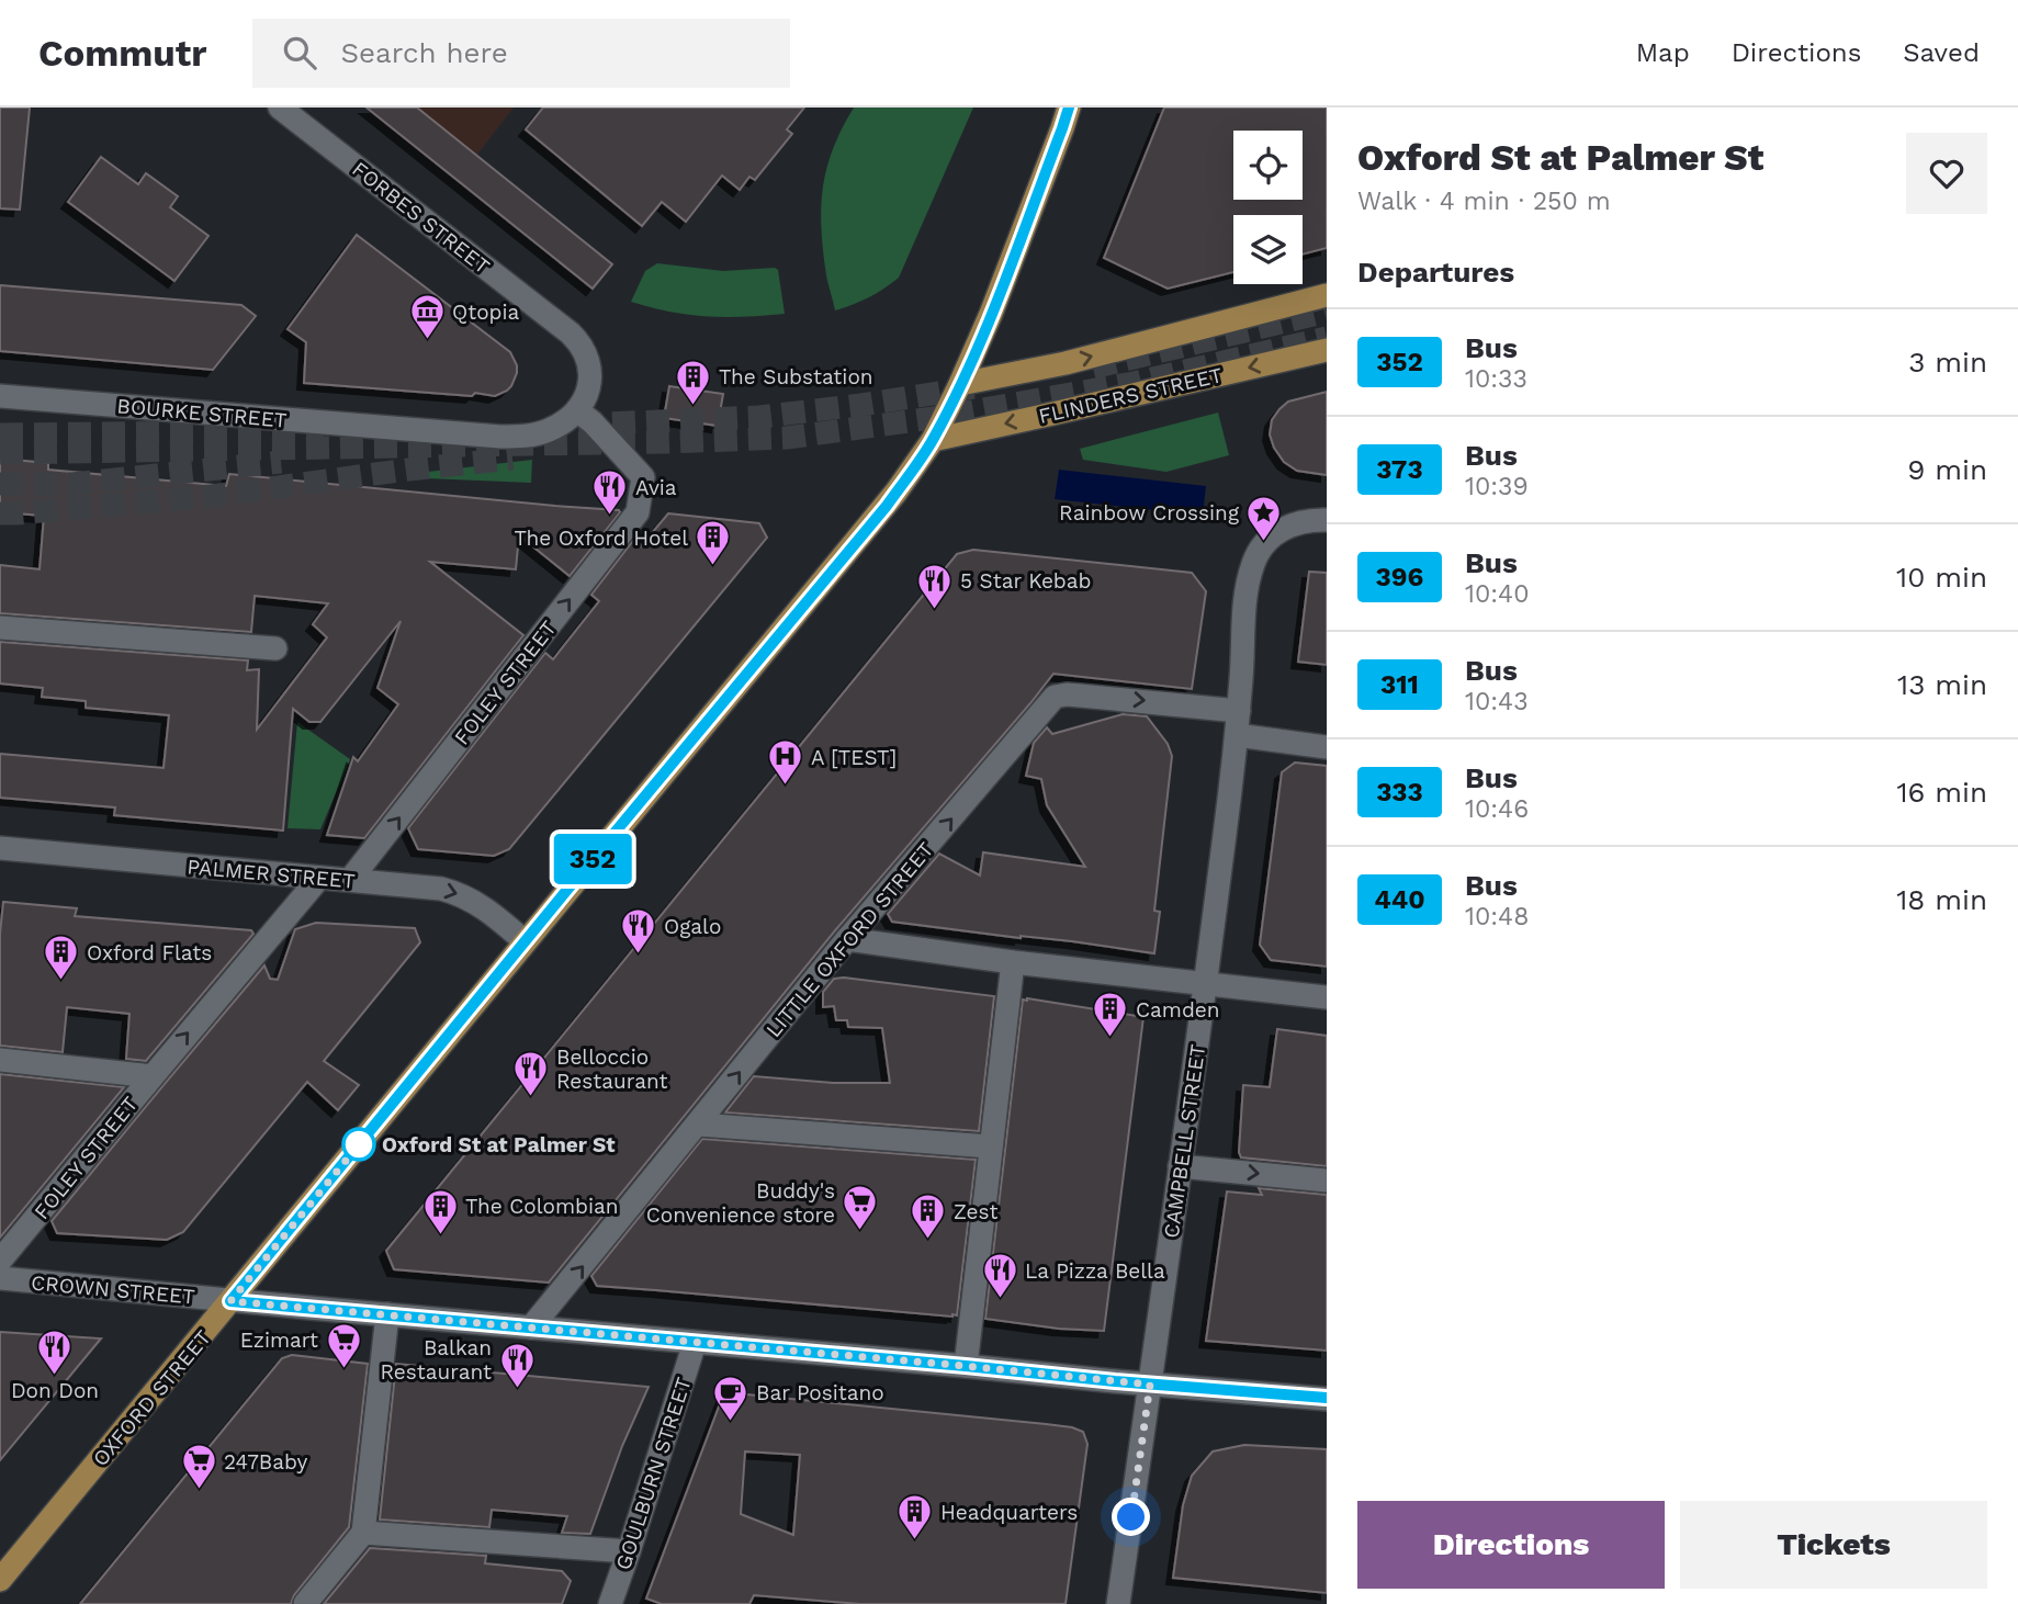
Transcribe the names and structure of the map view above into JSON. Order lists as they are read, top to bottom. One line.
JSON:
{"streets":{"main road":["FLINDERS STREET","OXFORD STREET"],"street":["FORBES STREET","BOURKE STREET","FOLEY STREET","PALMER STREET","LITTLE OXFORD STREET","CAMPBELL STREET","CROWN STREET","GOULBURN STREET"]},"crossings":[["FORBES STREET","BOURKE STREET"],["FORBES STREET","FOLEY STREET"],["FLINDERS STREET","OXFORD STREET"],["BOURKE STREET","FOLEY STREET"],["FOLEY STREET","PALMER STREET"],["PALMER STREET","OXFORD STREET"],["LITTLE OXFORD STREET","CAMPBELL STREET"],["LITTLE OXFORD STREET","CROWN STREET"],["CAMPBELL STREET","CROWN STREET"],["CROWN STREET","OXFORD STREET"],["CROWN STREET","GOULBURN STREET"]],"one_way":["FOLEY STREET","LITTLE OXFORD STREET"],"places":{"museum":["Qtopia"],"building":["The Substation","The Oxford Hotel","Oxford Flats","Camden","The Colombian","Zest","Headquarters"],"restaurant":["Avia","5 Star Kebab","Ogalo","Belloccio Restaurant","La Pizza Bella","Don Don","Balkan Restaurant"],"place":["Rainbow Crossing"],"hospital":["A [TEST]"],"other":["Oxford St at Palmer St"],"supermarket":["Buddy's Convenience store","Ezimart","247Baby"],"cafe":["Bar Positano"]},"lines":["bus line 352"],"page":{"header":"Commutr","search":"Search here","nav":["Map","Directions","Saved"],"on_map":"352","heading":[["Oxford St at Palmer St","Walk · 4 min · 250 m"],"Departures"],"list":[{"mark":"352","name":"Bus","note":"10:33","value":"3 min"},{"mark":"373","name":"Bus","note":"10:39","value":"9 min"},{"mark":"396","name":"Bus","note":"10:40","value":"10 min"},{"mark":"311","name":"Bus","note":"10:43","value":"13 min"},{"mark":"333","name":"Bus","note":"10:46","value":"16 min"},{"mark":"440","name":"Bus","note":"10:48","value":"18 min"}],"buttons":["Directions","Tickets"]}}
